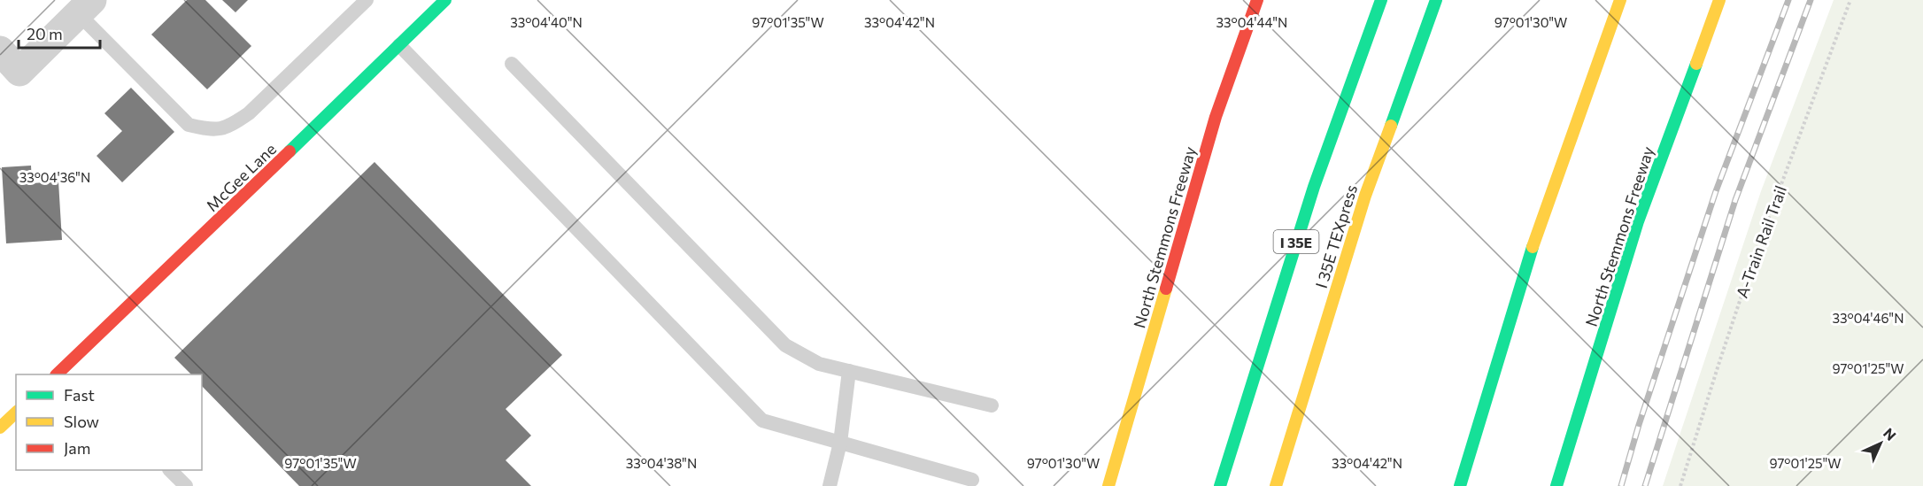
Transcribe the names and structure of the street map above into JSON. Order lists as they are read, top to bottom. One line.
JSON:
{"streets":{"main road":["McGee Lane","I 35E TEXpress","North Stemmons Freeway","I 35E"],"path":["A-Train Rail Trail"]},"legend":["Fast","Slow","Jam"],"scale_bar":"20 m","north":"top right","coordinates":["33°04'40\"N","97°01'35\"W","33°04'42\"N","33°04'44\"N","97°01'30\"W","33°04'36\"N","33°04'46\"N","97°01'25\"W","33°04'38\"N"]}
